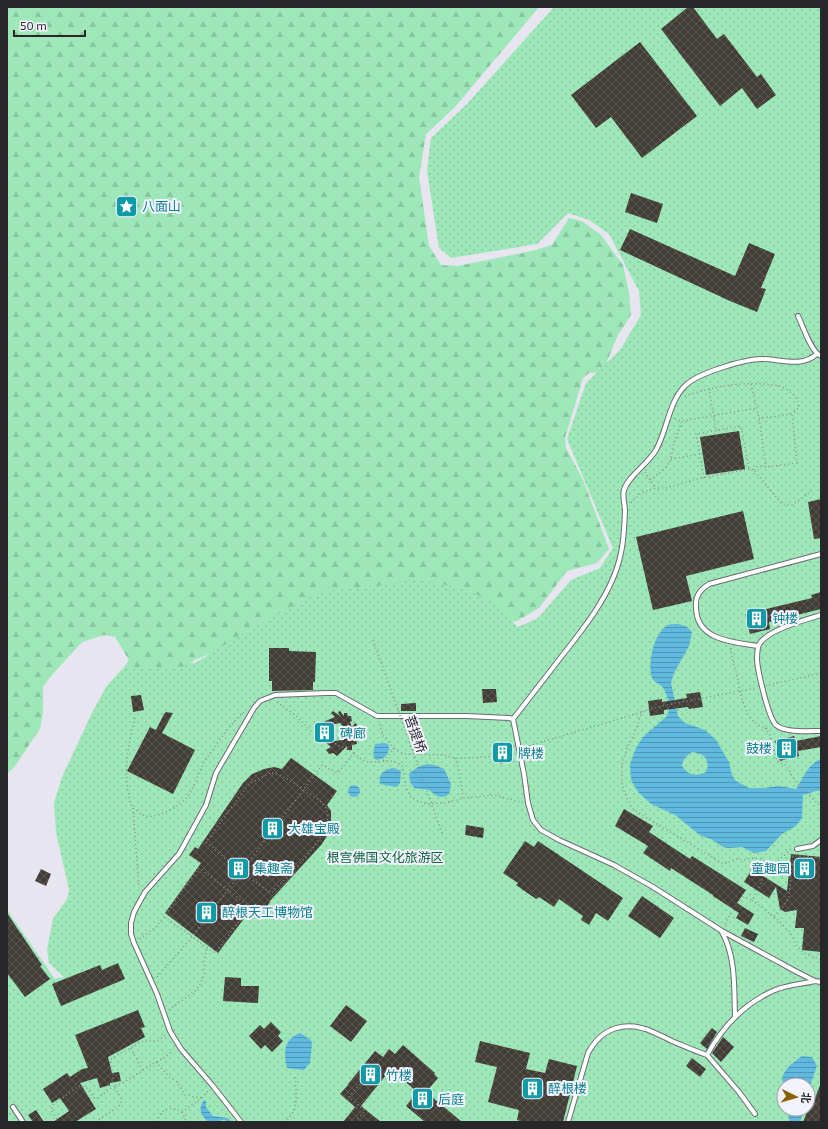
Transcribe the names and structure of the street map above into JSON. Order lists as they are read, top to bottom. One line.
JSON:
{"streets":{"path":["菩提桥"]},"parks":["根宫佛国文化旅游区"],"places":{"place":["八面山"],"building":["钟楼","碑廊","鼓楼","牌楼","大雄宝殿","集趣斋","童趣园","醉根天工博物馆","竹楼","醉根楼","后庭"]},"scale_bar":"50 m","north":"right"}
